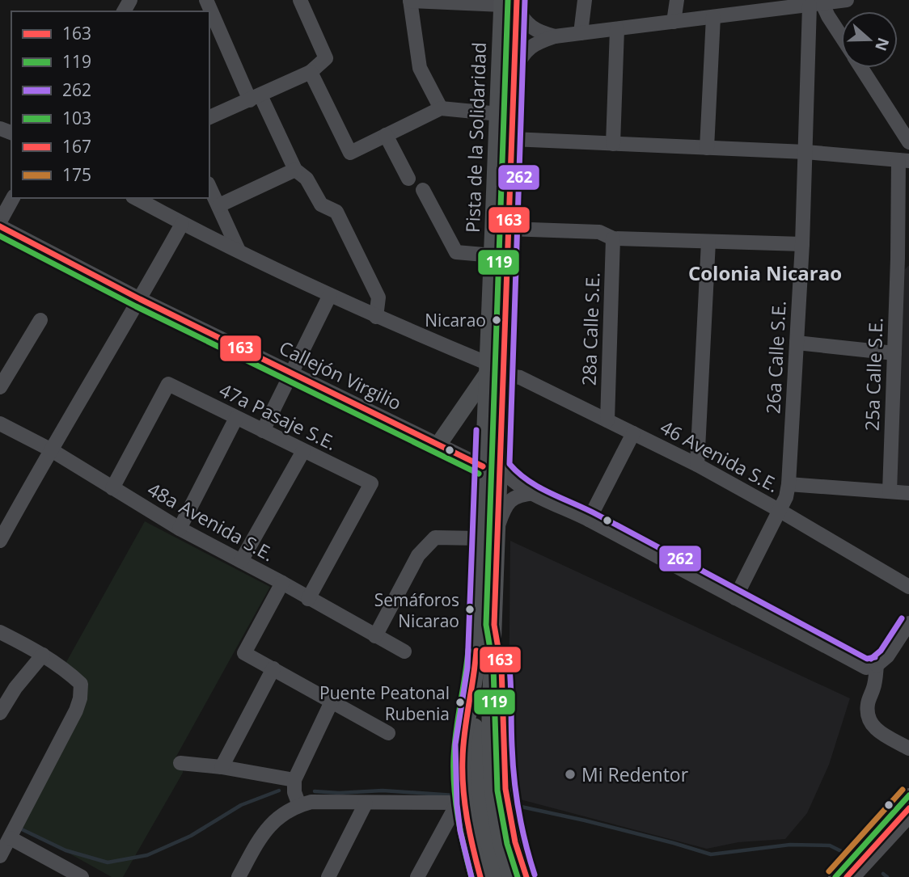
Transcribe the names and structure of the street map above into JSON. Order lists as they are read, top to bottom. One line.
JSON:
{"streets":{"main road":["Pista de la Solidaridad"],"street":["28a Calle S.E.","26a Calle S.E.","25a Calle S.E.","Callejón Virgilio","47a Pasaje S.E.","46 Avenida S.E.","48a Avenida S.E."]},"crossings":[["Pista de la Solidaridad","Callejón Virgilio"],["Pista de la Solidaridad","46 Avenida S.E."],["28a Calle S.E.","46 Avenida S.E."],["26a Calle S.E.","46 Avenida S.E."],["47a Pasaje S.E.","48a Avenida S.E."]],"districts":["Colonia Nicarao"],"places":["Nicarao","Semáforos Nicarao","Puente Peatonal Rubenia","Mi Redentor"],"lines":["transit line 163","transit line 119","transit line 262","transit line 175","transit line 103","transit line 167"],"legend":["163","119","262","103","167","175"],"north":"right"}
